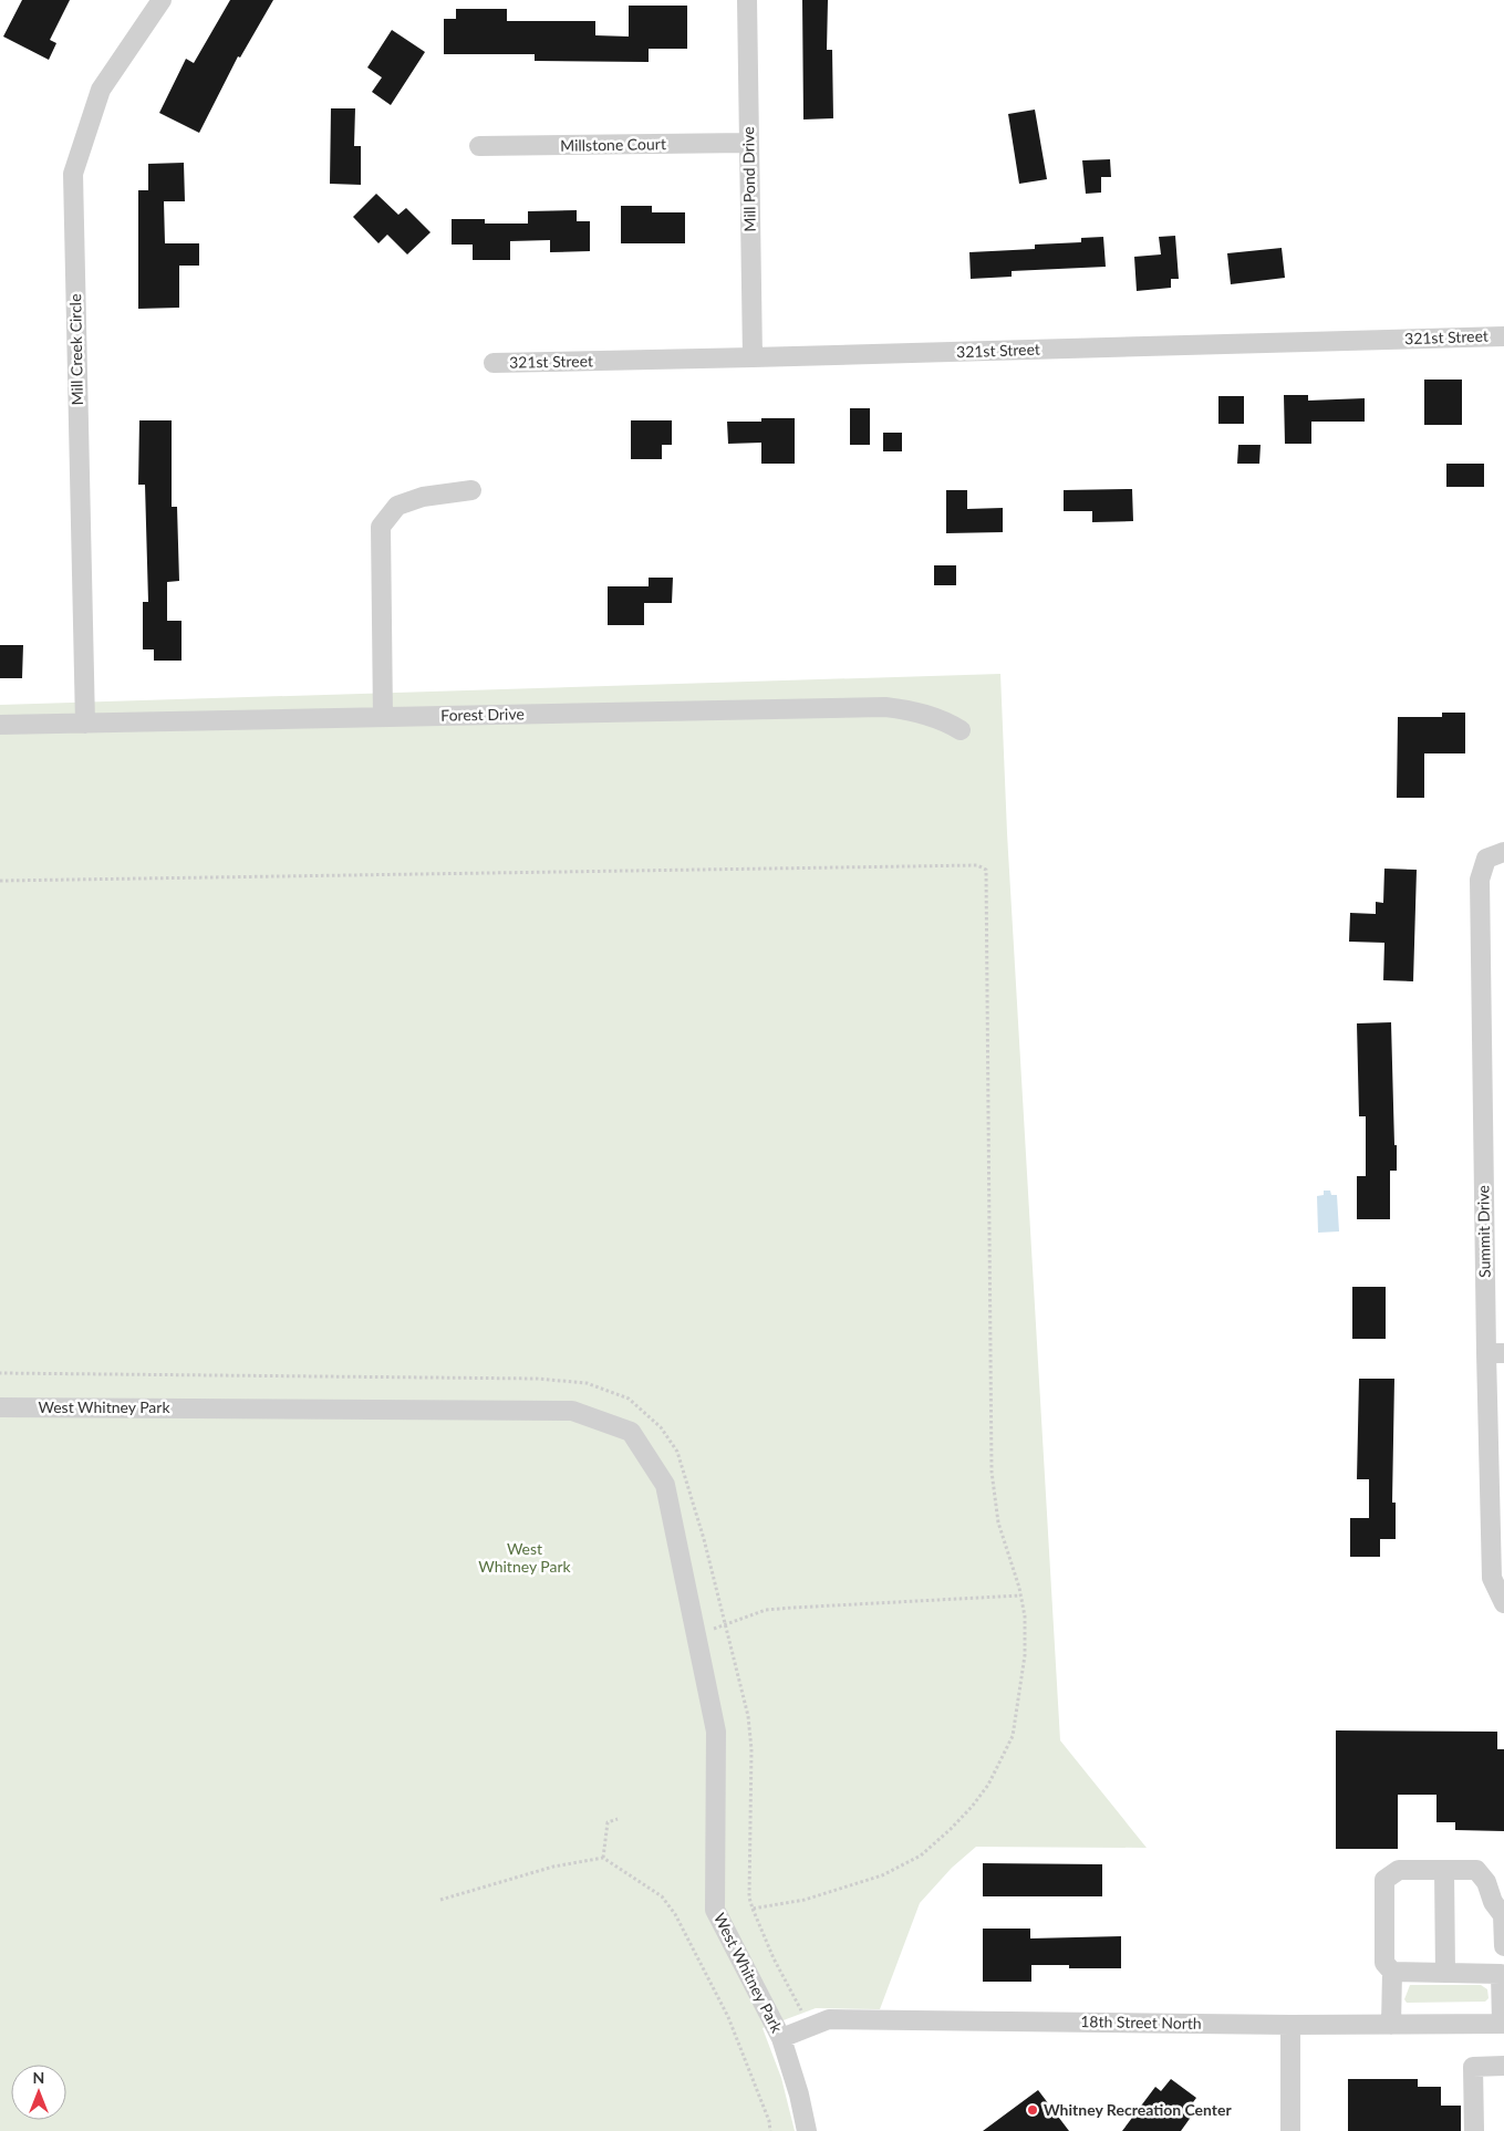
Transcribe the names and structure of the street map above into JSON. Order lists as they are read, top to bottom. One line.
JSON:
{"streets":{"street":["Millstone Court","Mill Pond Drive","321st Street","Mill Creek Circle","Forest Drive","Summit Drive","West Whitney Park","18th Street North"]},"crossings":[["Millstone Court","Mill Pond Drive"],["Mill Pond Drive","321st Street"],["Mill Creek Circle","Forest Drive"],["West Whitney Park","18th Street North"]],"parks":["West Whitney Park"],"places":["Whitney Recreation Center"],"north":"top"}
